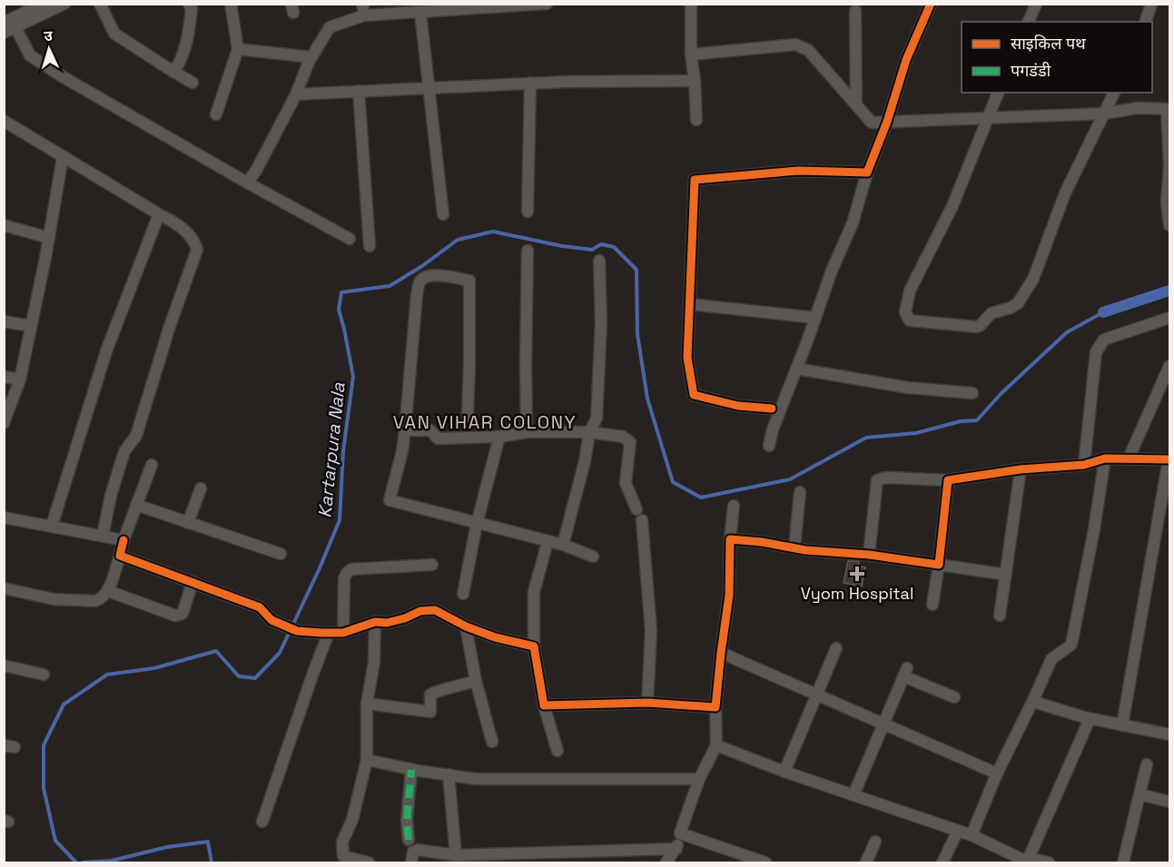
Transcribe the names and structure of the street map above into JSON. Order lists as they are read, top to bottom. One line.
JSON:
{"districts":["VAN VIHAR COLONY"],"water":["Kartarpura Nala"],"places":{"health":["Vyom Hospital"]},"legend":["साइकिल पथ","पगडंडी"],"north":"top"}
